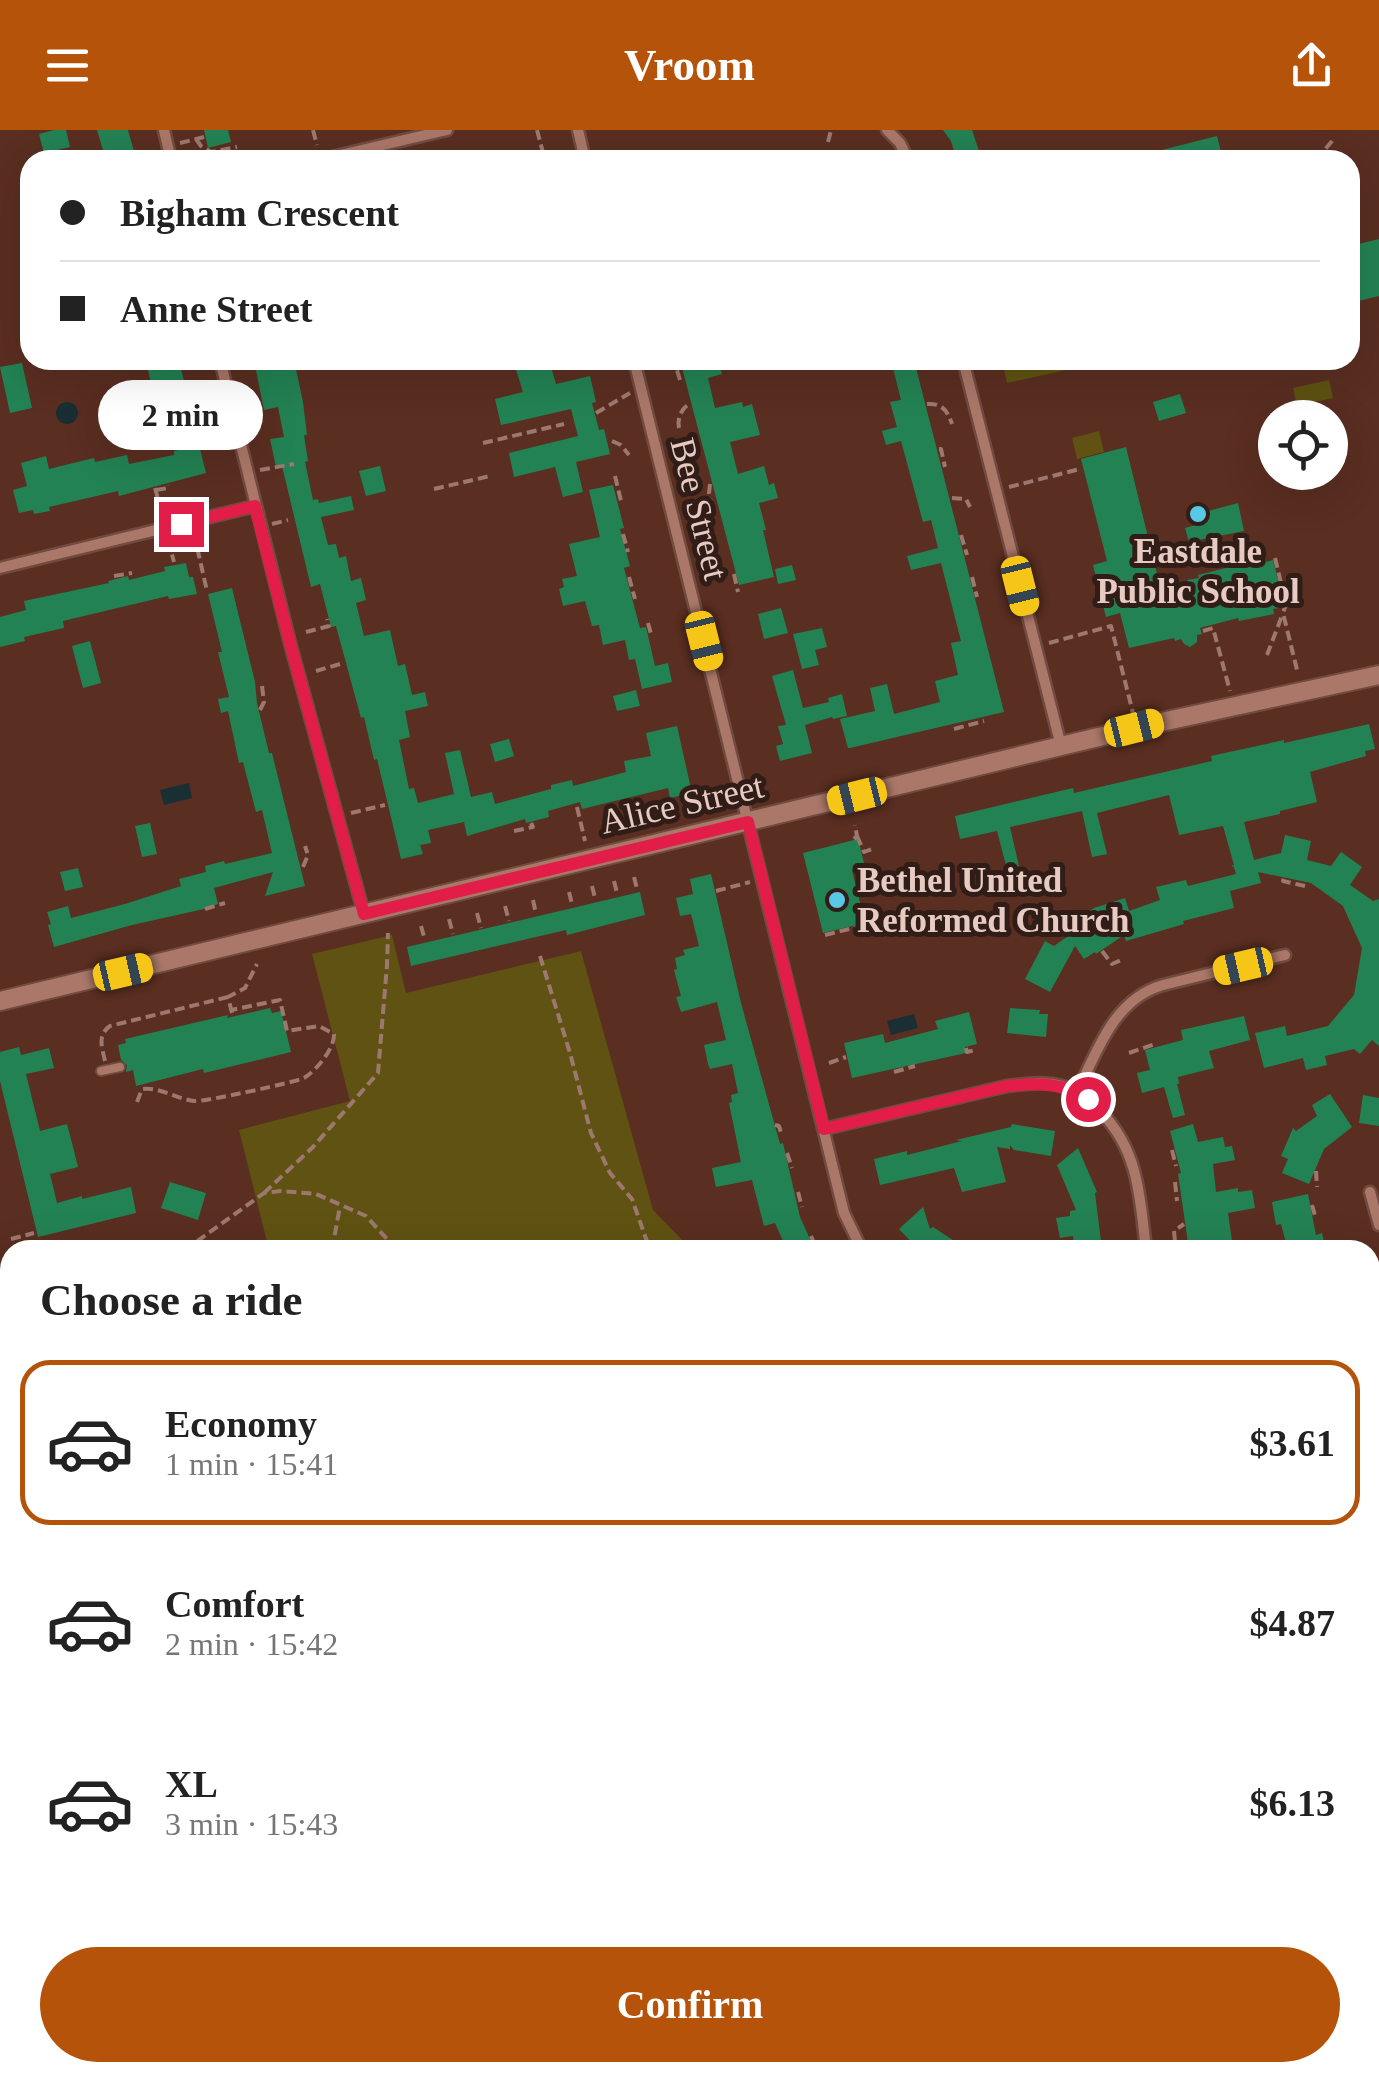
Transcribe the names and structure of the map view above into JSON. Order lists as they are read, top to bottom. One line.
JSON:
{"streets":{"street":["Bee Street","Alice Street"]},"crossings":[["Bee Street","Alice Street"]],"places":["Eastdale Public School","Bethel United Reformed Church"],"page":{"header":"Vroom","banner":["Bigham Crescent","Anne Street"],"bubble":"2 min","heading":"Choose a ride","list":[{"name":"Economy","note":"1 min · 15:41","value":"$3.61"},{"name":"Comfort","note":"2 min · 15:42","value":"$4.87"},{"name":"XL","note":"3 min · 15:43","value":"$6.13"}],"buttons":"Confirm"}}
